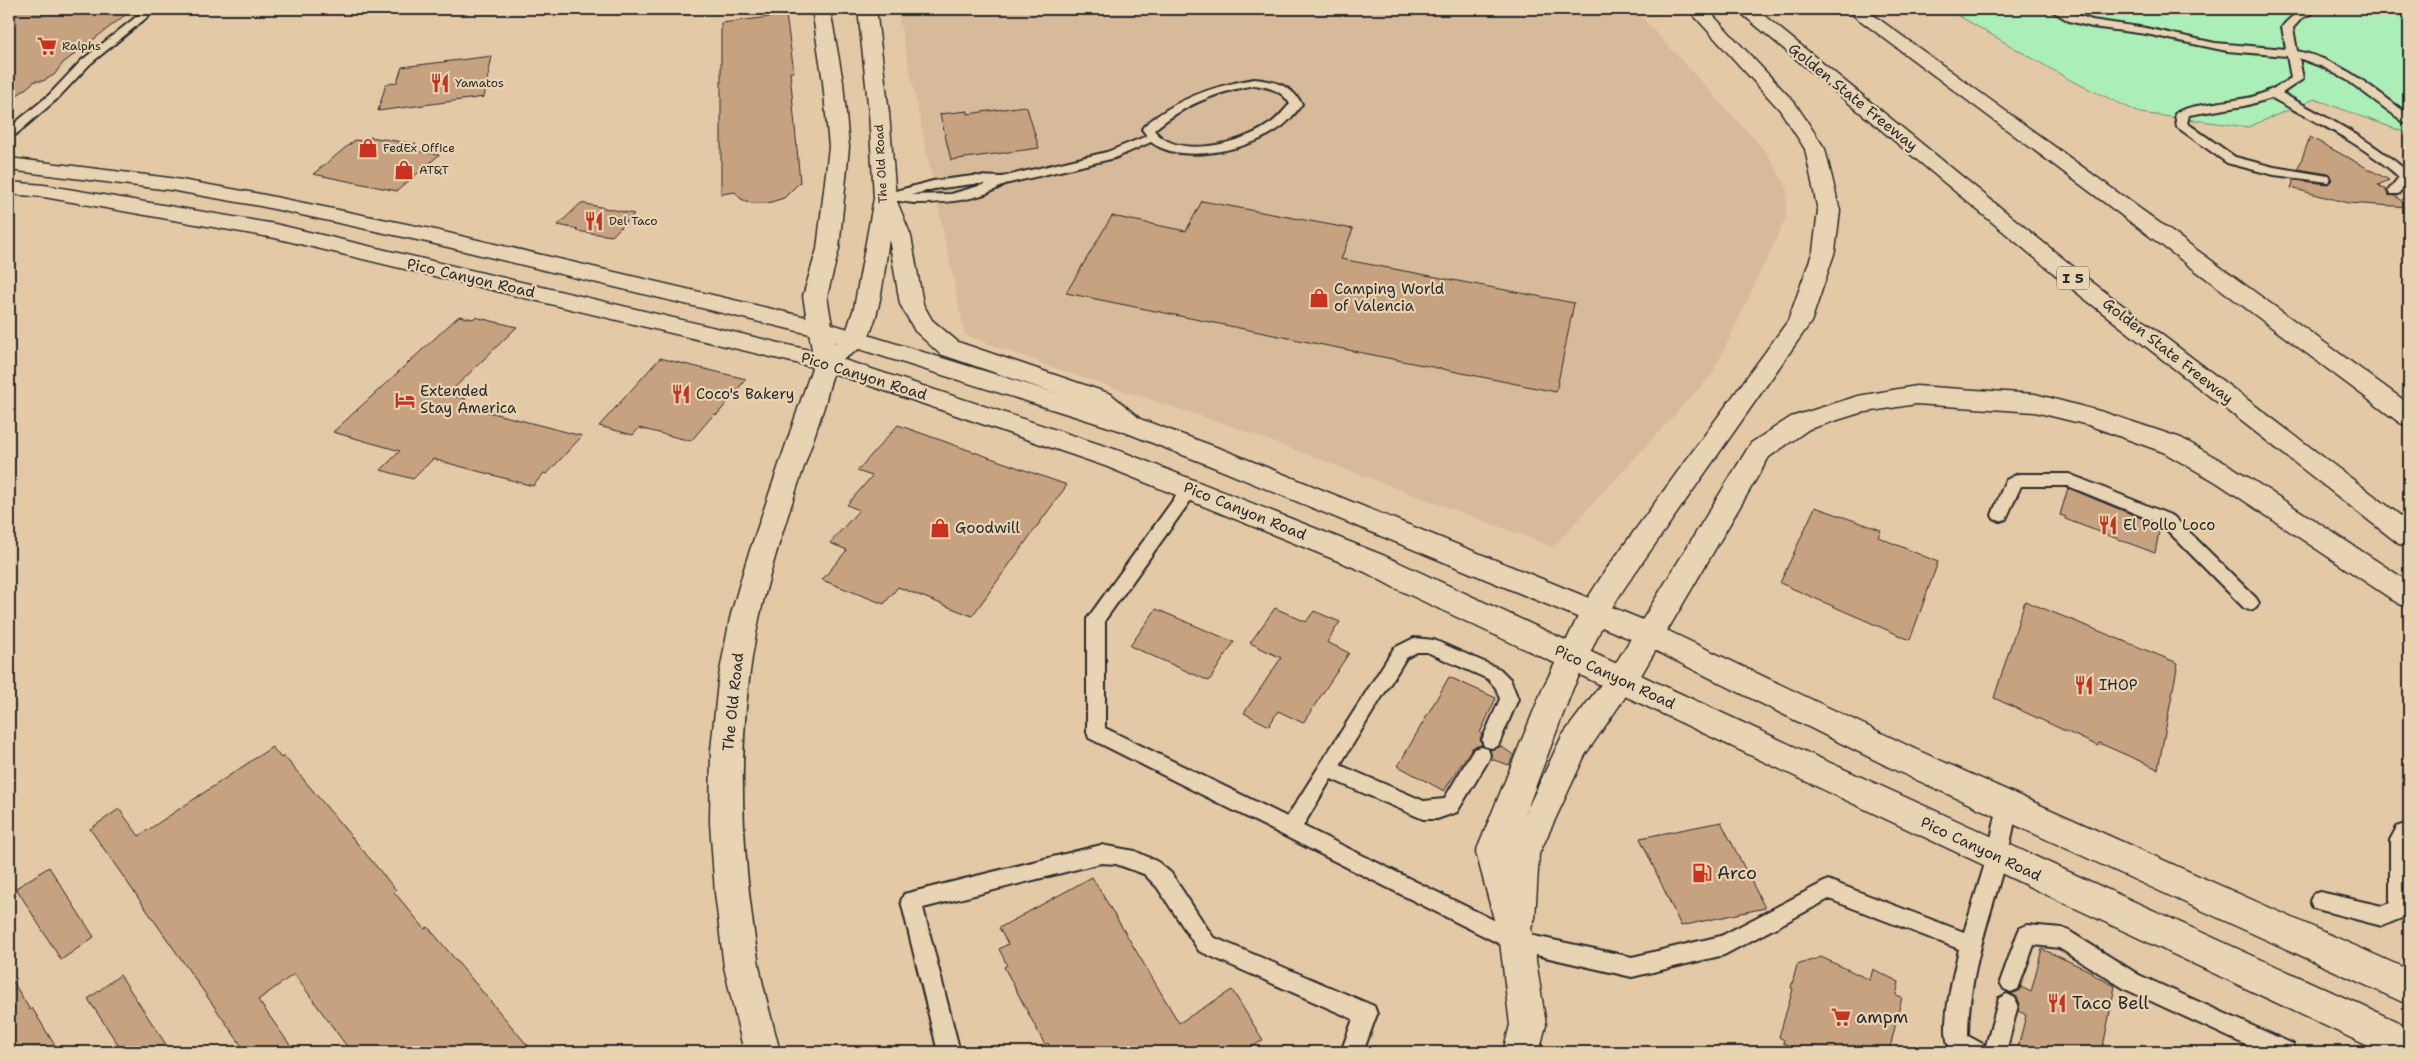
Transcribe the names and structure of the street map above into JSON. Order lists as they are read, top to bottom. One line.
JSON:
{"streets":{"main road":["Golden State Freeway","The Old Road","Pico Canyon Road","I 5"]},"crossings":[["The Old Road","Pico Canyon Road"]],"places":{"supermarket":["Ralphs","ampm"],"restaurant":["Yamatos","Del Taco","Coco's Bakery","El Pollo Loco","IHOP","Taco Bell"],"shop":["FedEx Office","AT&T","Camping World of Valencia","Goodwill"],"hotel":["Extended Stay America"],"fuel station":["Arco"]}}
